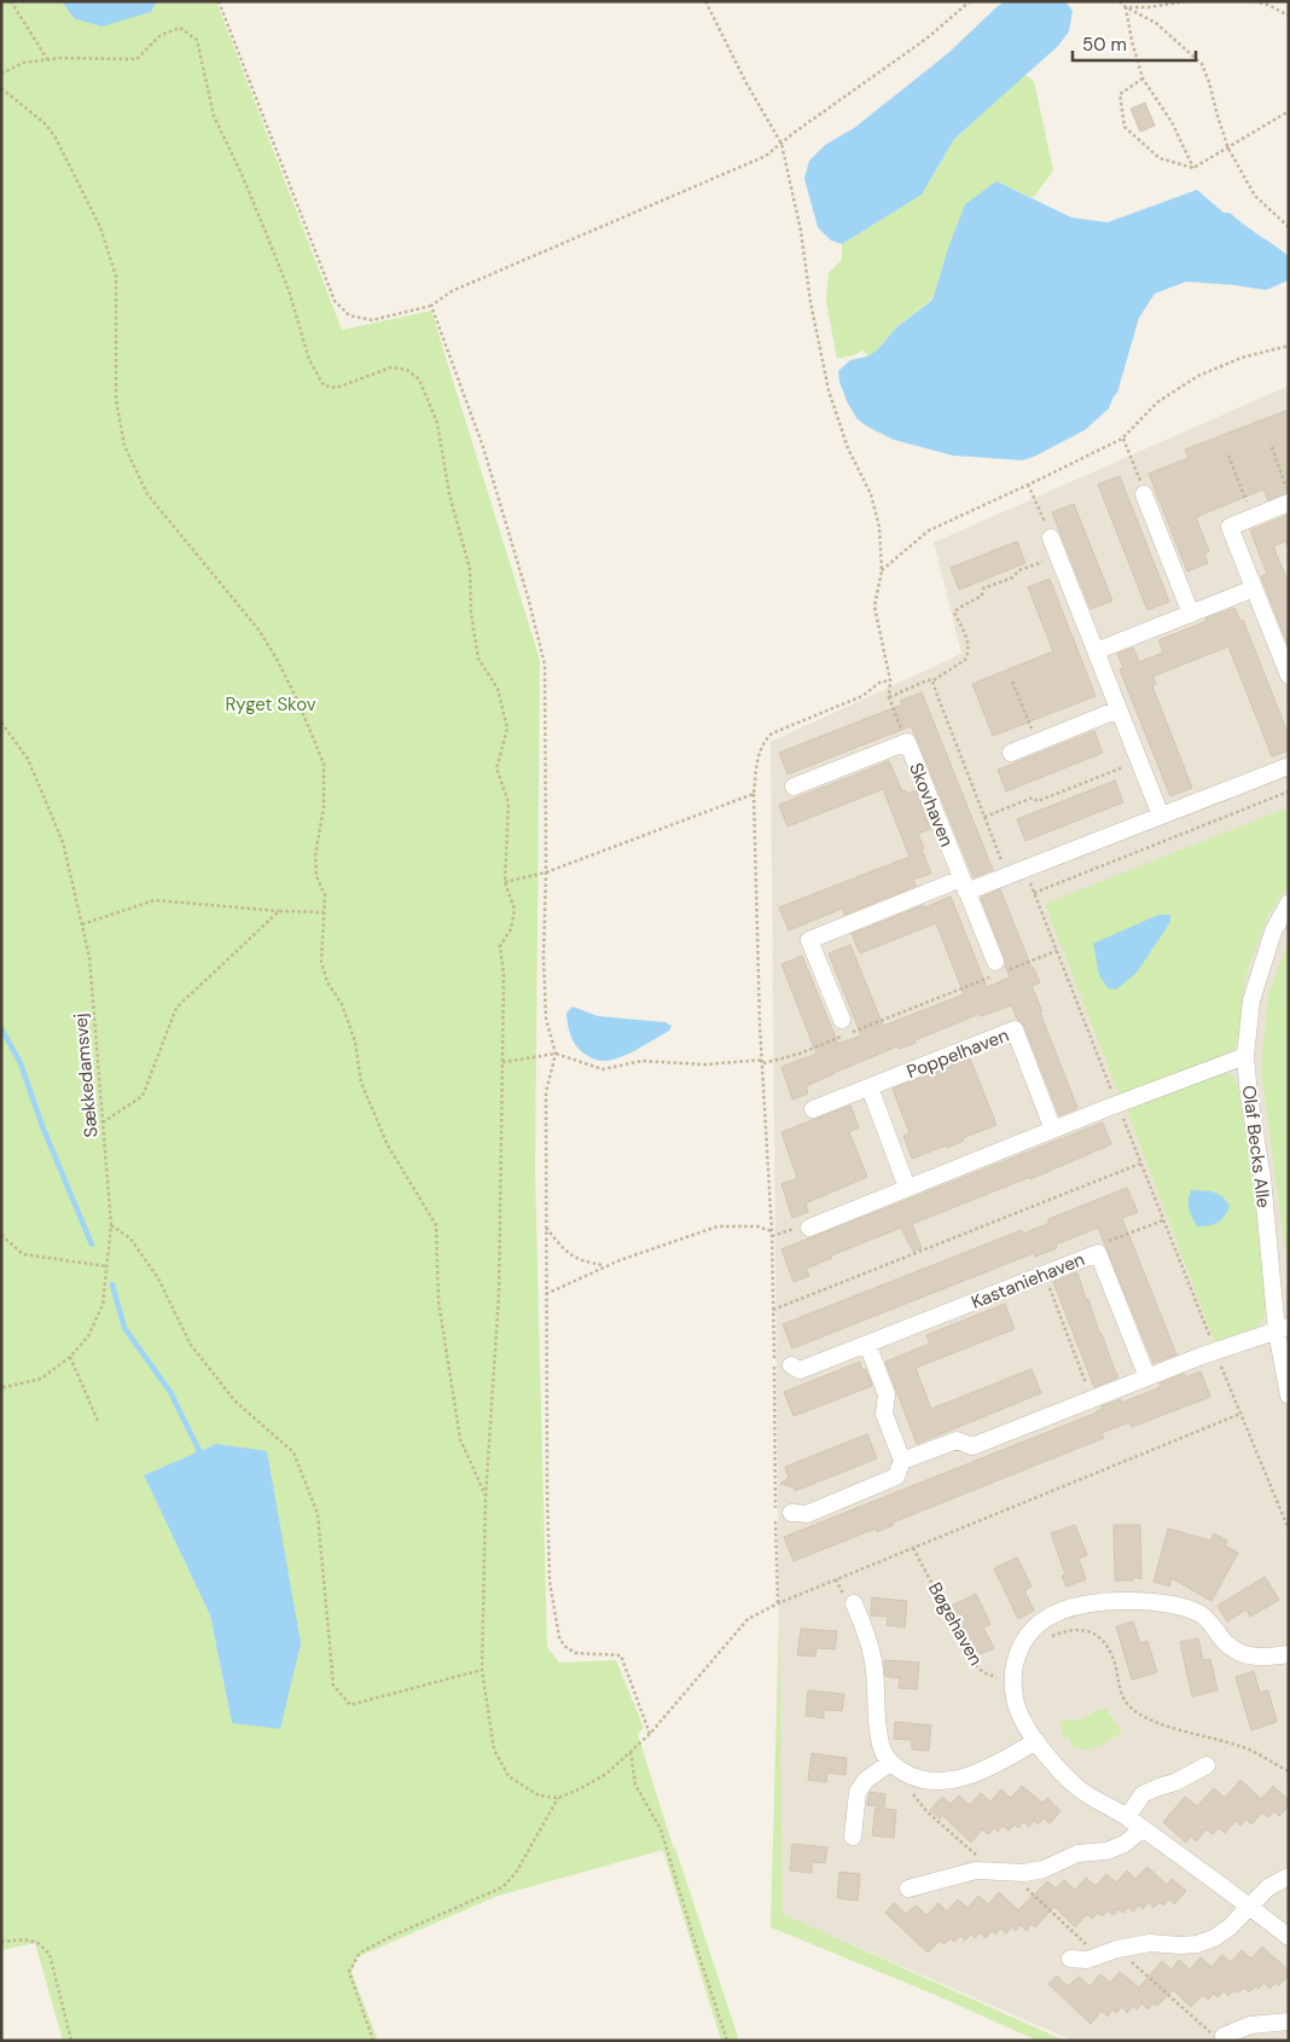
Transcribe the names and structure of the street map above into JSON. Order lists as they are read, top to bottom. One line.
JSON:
{"streets":{"street":["Skovhaven","Poppelhaven","Olaf Becks Alle","Kastaniehaven"],"path":["Sækkedamsvej","Bøgehaven"]},"parks":["Ryget Skov"],"scale_bar":"50 m"}
